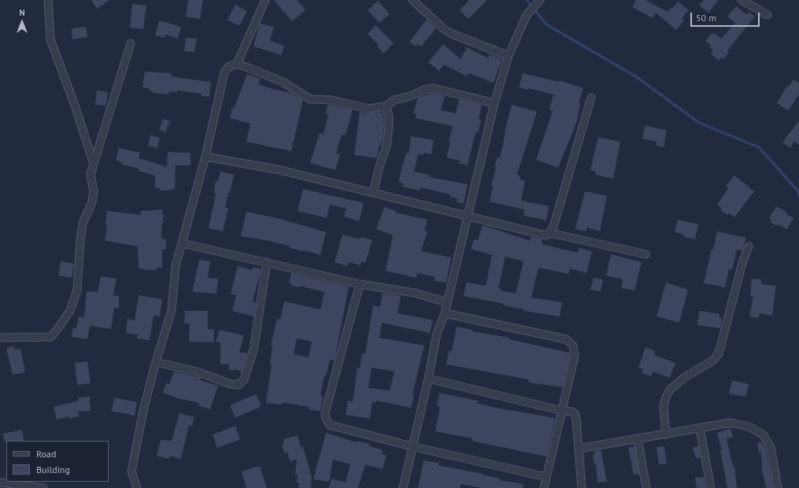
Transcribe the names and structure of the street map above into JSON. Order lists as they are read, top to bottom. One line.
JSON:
{"legend":["Road","Building"],"scale_bar":"50 m","north":"top"}
